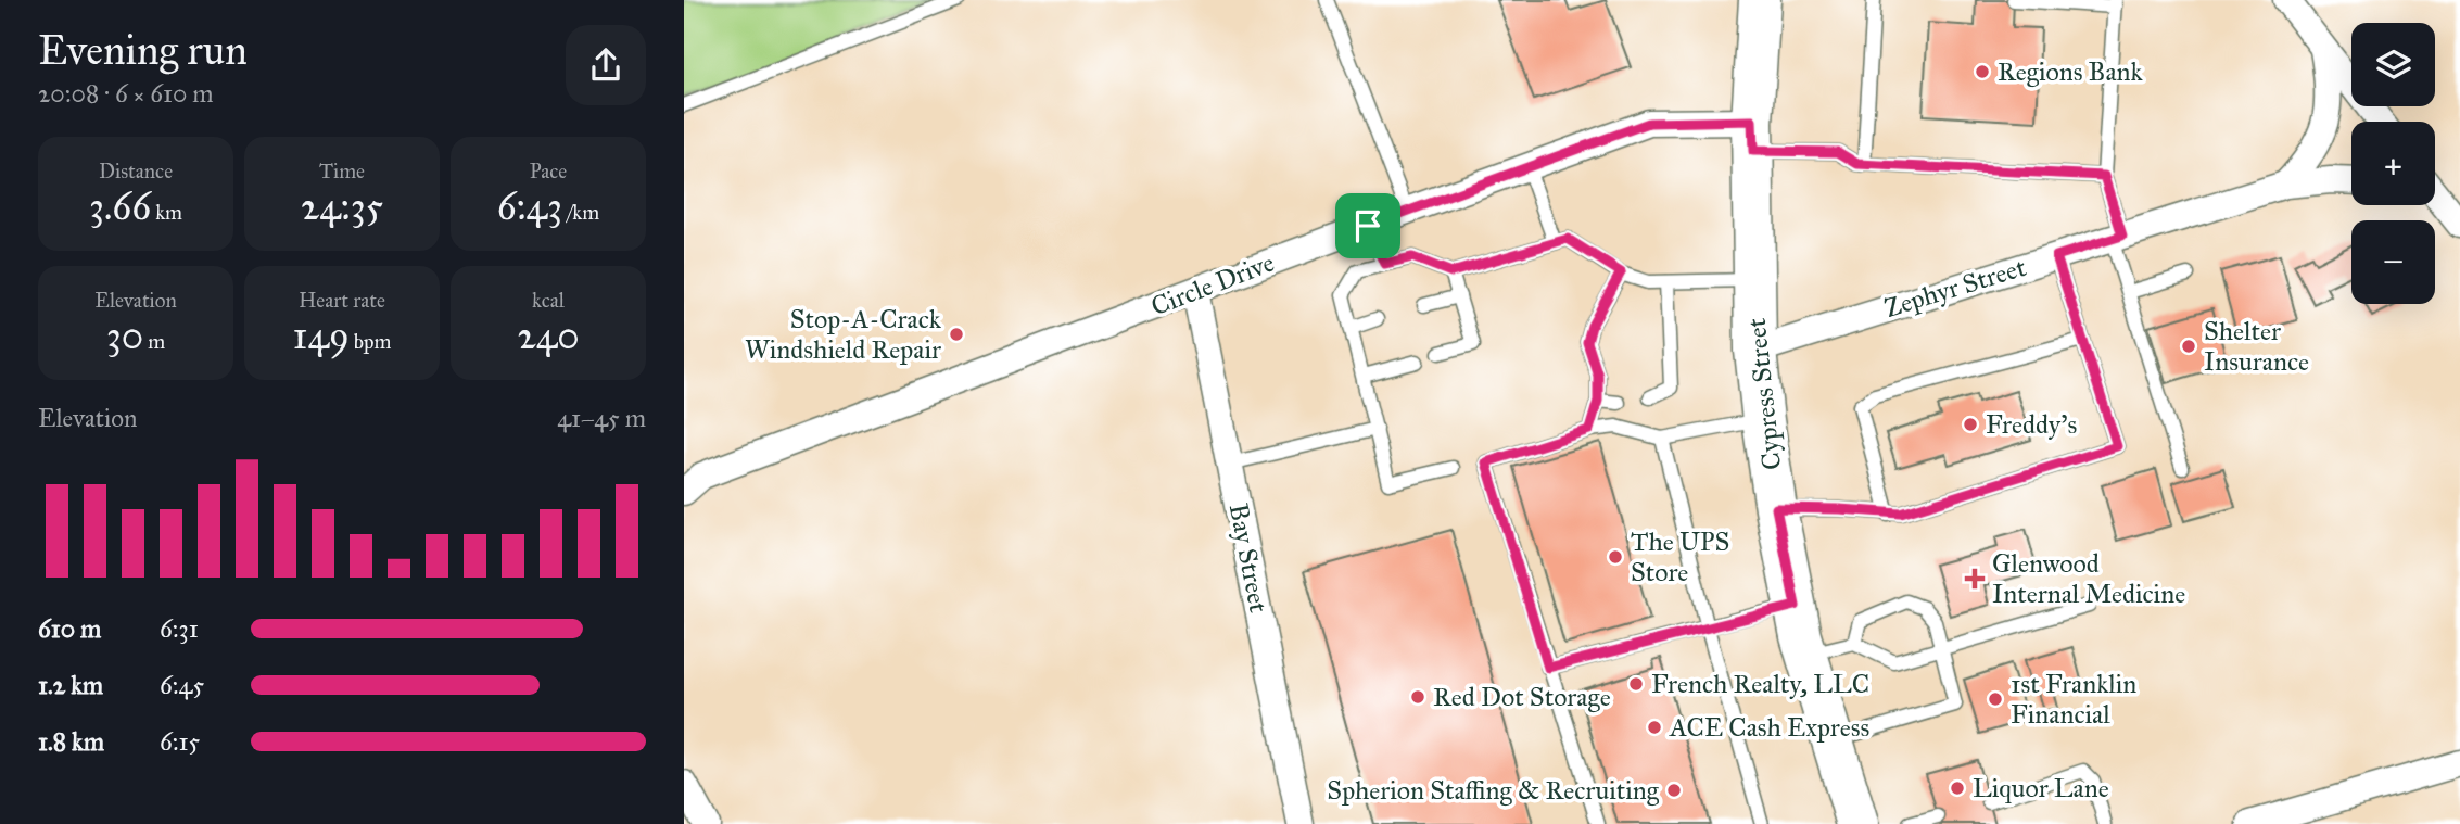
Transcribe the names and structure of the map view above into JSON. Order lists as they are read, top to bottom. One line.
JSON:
{"streets":{"main road":["Cypress Street"],"street":["Circle Drive","Zephyr Street","Bay Street"]},"crossings":[["Circle Drive","Cypress Street"],["Circle Drive","Bay Street"],["Zephyr Street","Cypress Street"]],"places":{"other":["Regions Bank","Stop-A-Crack Windshield Repair","Shelter Insurance","Freddy's","The UPS Store","French Realty, LLC","Red Dot Storage","1st Franklin Financial","ACE Cash Express","Liquor Lane","Spherion Staffing & Recruiting"],"health":["Glenwood Internal Medicine"]},"page":{"heading":["Evening run","20:08 · 6 × 610 m"],"map_buttons":["+","−"],"stats":[["Distance","3.66 km"],["Time","24:35"],["Pace","6:43 /km"],["Elevation","30 m"],["Heart rate","149 bpm"],["kcal","240"]],"chart":["Elevation","41–45 m"],"list":[{"name":"610 m","note":"6:31"},{"name":"1.2 km","note":"6:45"},{"name":"1.8 km","note":"6:15"}]}}
